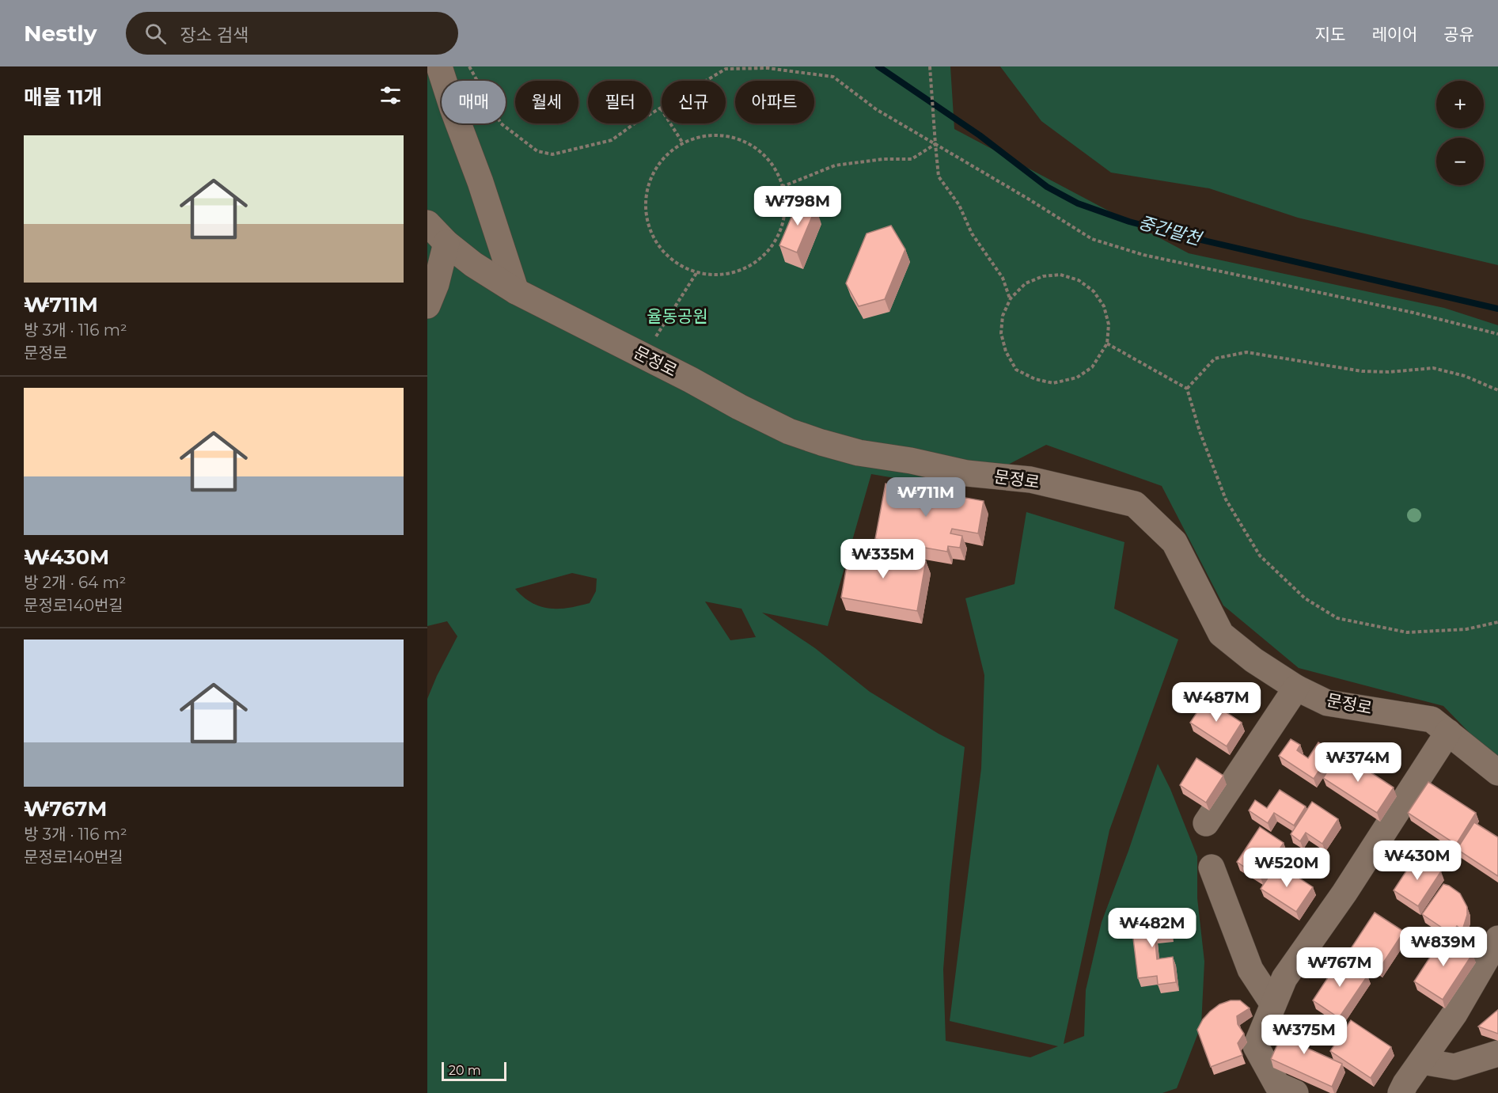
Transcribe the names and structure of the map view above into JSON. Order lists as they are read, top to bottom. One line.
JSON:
{"streets":{"street":["문정로"]},"water":["중간말천"],"parks":["율동공원"],"scale_bar":"20 m","page":{"header":"Nestly","search":"장소 검색","nav":["지도","레이어","공유"],"heading":"매물 11개","map_buttons":["+","−"],"chip":["매매","월세","필터","신규","아파트"],"list":[{"name":"₩711M","note":"방 3개 · 116 m² · 문정로"},{"name":"₩430M","note":"방 2개 · 64 m² · 문정로140번길"},{"name":"₩767M","note":"방 3개 · 116 m² · 문정로140번길"}],"price":["₩798M","₩711M","₩335M","₩487M","₩374M","₩430M","₩520M","₩482M","₩839M","₩767M","₩375M"],"scale":"20 m"}}
